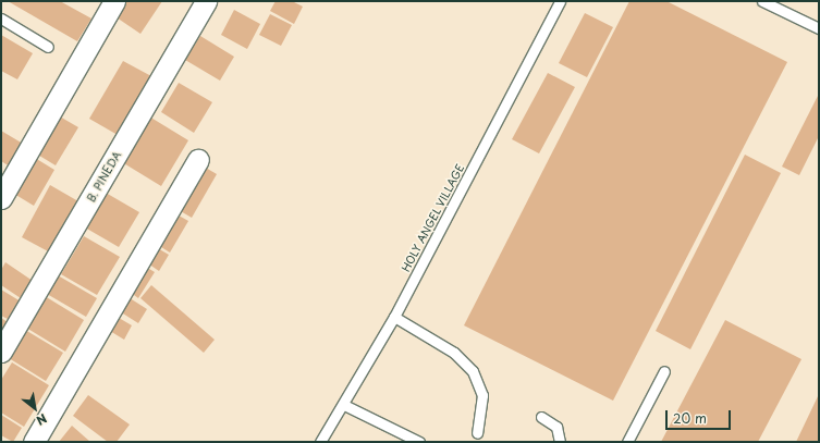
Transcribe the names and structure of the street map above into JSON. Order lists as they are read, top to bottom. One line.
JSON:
{"streets":{"street":["B. PINEDA"],"lane":["HOLY ANGEL VILLAGE"]},"scale_bar":"20 m","north":"bottom right"}
